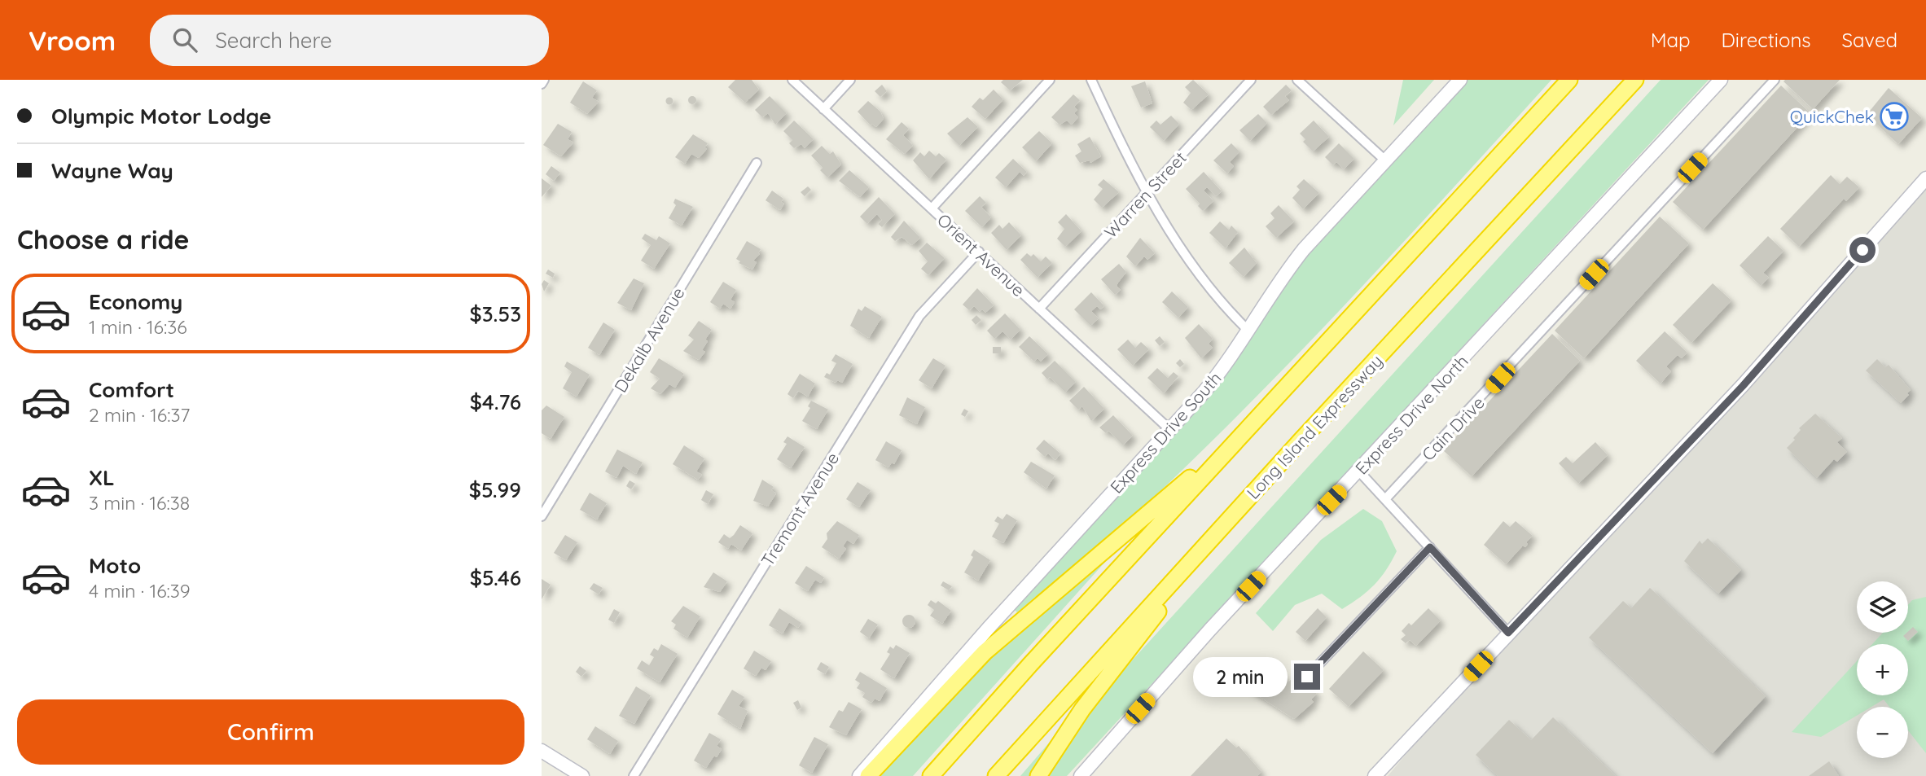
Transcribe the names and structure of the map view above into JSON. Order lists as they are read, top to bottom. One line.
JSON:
{"streets":{"highway":["Long Island Expressway"],"main road":["Express Drive North","Express Drive South"],"street":["Warren Street","Orient Avenue","Dekalb Avenue","Cain Drive","Tremont Avenue"]},"crossings":[["Warren Street","Orient Avenue"],["Orient Avenue","Express Drive South"],["Orient Avenue","Tremont Avenue"]],"places":{"supermarket":["QuickChek"]},"page":{"header":"Vroom","search":"Search here","nav":["Map","Directions","Saved"],"banner":["Olympic Motor Lodge","Wayne Way"],"heading":"Choose a ride","list":[{"name":"Economy","note":"1 min · 16:36","value":"$3.53"},{"name":"Comfort","note":"2 min · 16:37","value":"$4.76"},{"name":"XL","note":"3 min · 16:38","value":"$5.99"},{"name":"Moto","note":"4 min · 16:39","value":"$5.46"}],"map_buttons":["+","−"],"bubble":"2 min","buttons":"Confirm"}}
